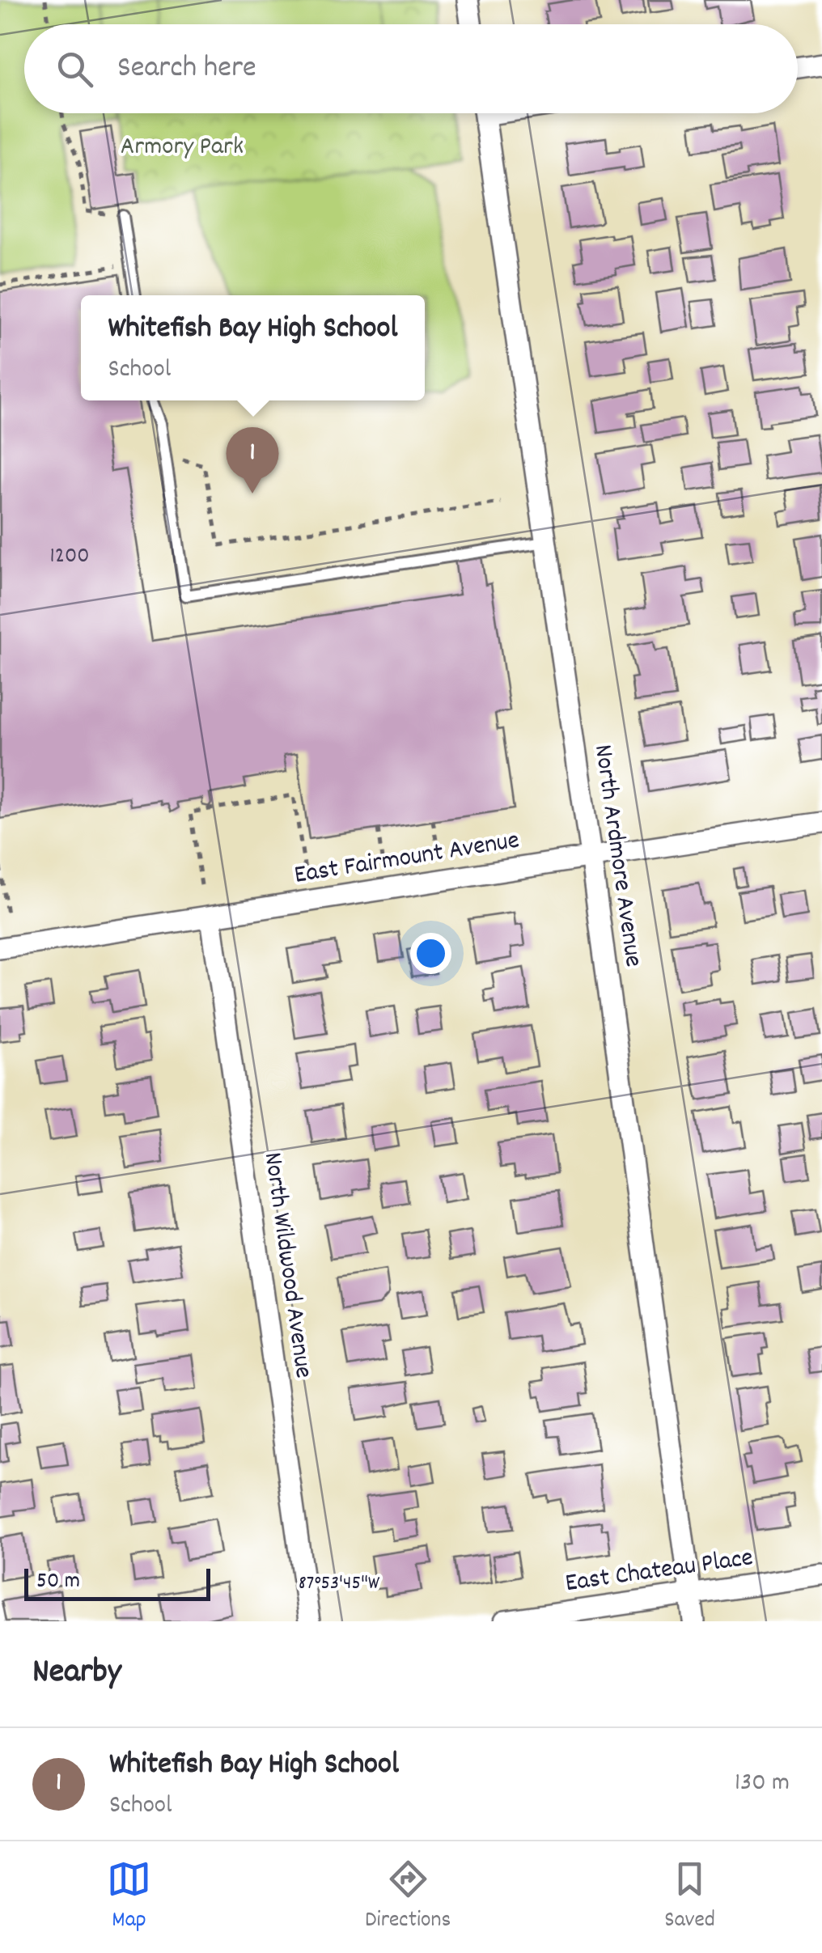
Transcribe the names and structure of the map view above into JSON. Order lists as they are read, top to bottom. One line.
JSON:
{"streets":{"street":["North Ardmore Avenue","East Fairmount Avenue","North Wildwood Avenue","East Chateau Place"]},"crossings":[["North Ardmore Avenue","East Fairmount Avenue"],["North Ardmore Avenue","East Chateau Place"],["East Fairmount Avenue","North Wildwood Avenue"]],"parks":["Armory Park"],"house_numbers":["1200"],"scale_bar":"50 m","page":{"search":"Search here","popup":["Whitefish Bay High School","School"],"pins":"1","scale":"50 m","heading":"Nearby","list":[{"mark":"1","name":"Whitefish Bay High School","note":"School","value":"130 m"}],"nav":["Map","Directions","Saved"]},"coordinates":["87°53'45\"W"]}
